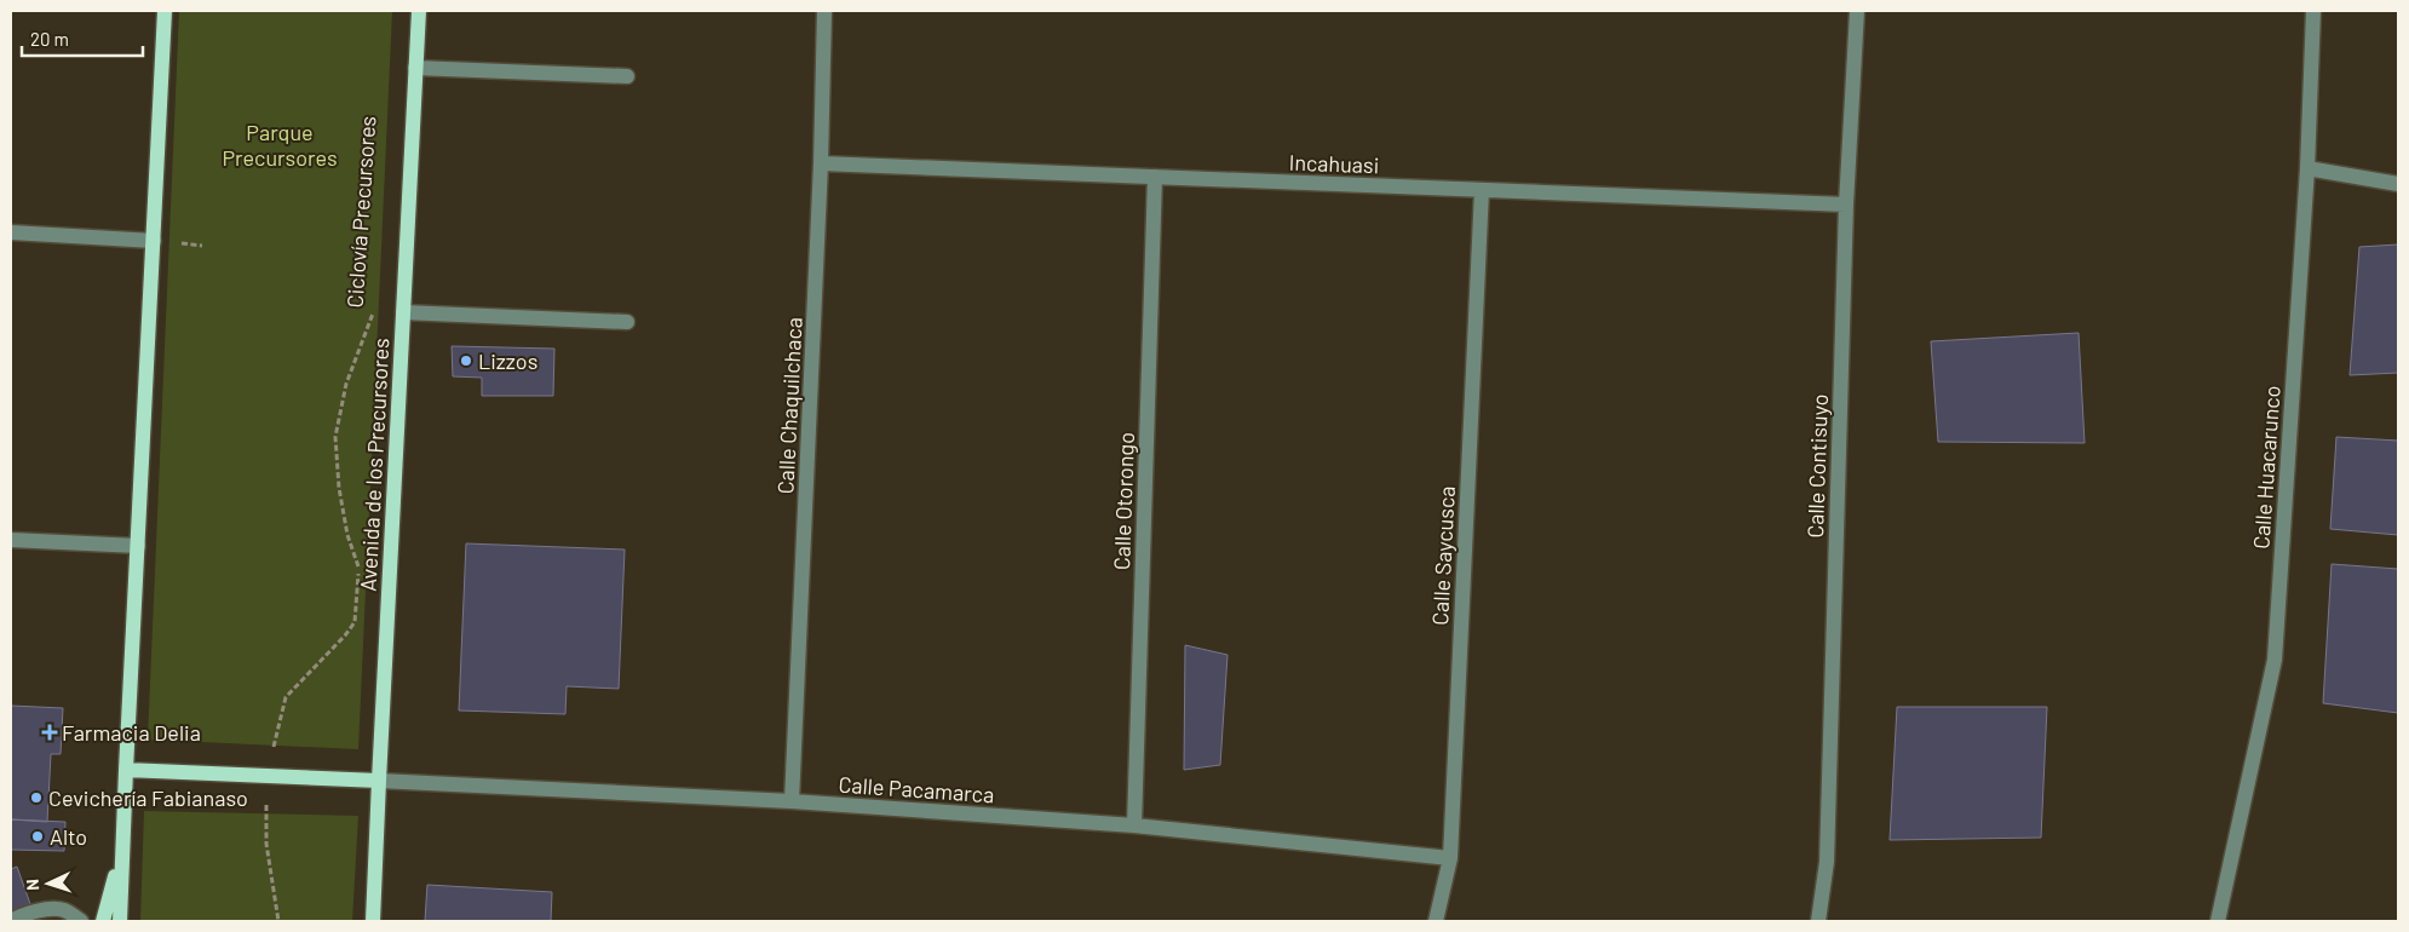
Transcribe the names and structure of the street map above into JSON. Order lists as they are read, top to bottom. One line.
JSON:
{"streets":{"main road":["Avenida de los Precursores"],"street":["Incahuasi","Calle Chaquilchaca","Calle Contisuyo","Calle Huacarunco","Calle Otorongo","Calle Saycusca","Calle Pacamarca"],"path":["Ciclovía Precursores"]},"crossings":[["Incahuasi","Calle Chaquilchaca"],["Incahuasi","Calle Contisuyo"],["Incahuasi","Calle Otorongo"],["Incahuasi","Calle Saycusca"],["Calle Chaquilchaca","Calle Pacamarca"],["Avenida de los Precursores","Calle Pacamarca"],["Calle Otorongo","Calle Pacamarca"],["Calle Saycusca","Calle Pacamarca"]],"parks":["Parque Precursores"],"places":{"other":["Lizzos","Cevichería Fabianaso","Alto"],"health":["Farmacia Delia"]},"scale_bar":"20 m","north":"left"}
